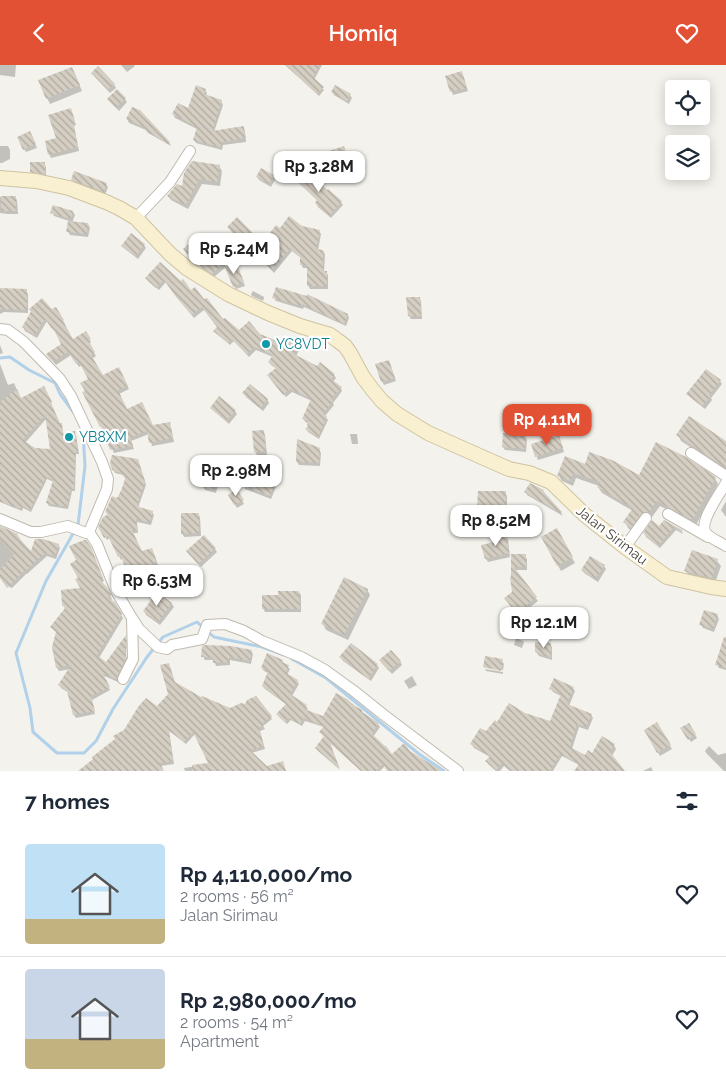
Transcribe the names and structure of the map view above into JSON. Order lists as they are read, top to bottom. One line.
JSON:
{"streets":{"main road":["Jalan Sirimau"]},"places":["YC8VDT","YB8XM"],"page":{"header":"Homiq","price":["Rp 3.28M","Rp 5.24M","Rp 4.11M","Rp 2.98M","Rp 8.52M","Rp 6.53M","Rp 12.1M"],"heading":"7 homes","list":[{"name":"Rp 4,110,000/mo","note":"2 rooms · 56 m² · Jalan Sirimau"},{"name":"Rp 2,980,000/mo","note":"2 rooms · 54 m² · Apartment"}]}}
